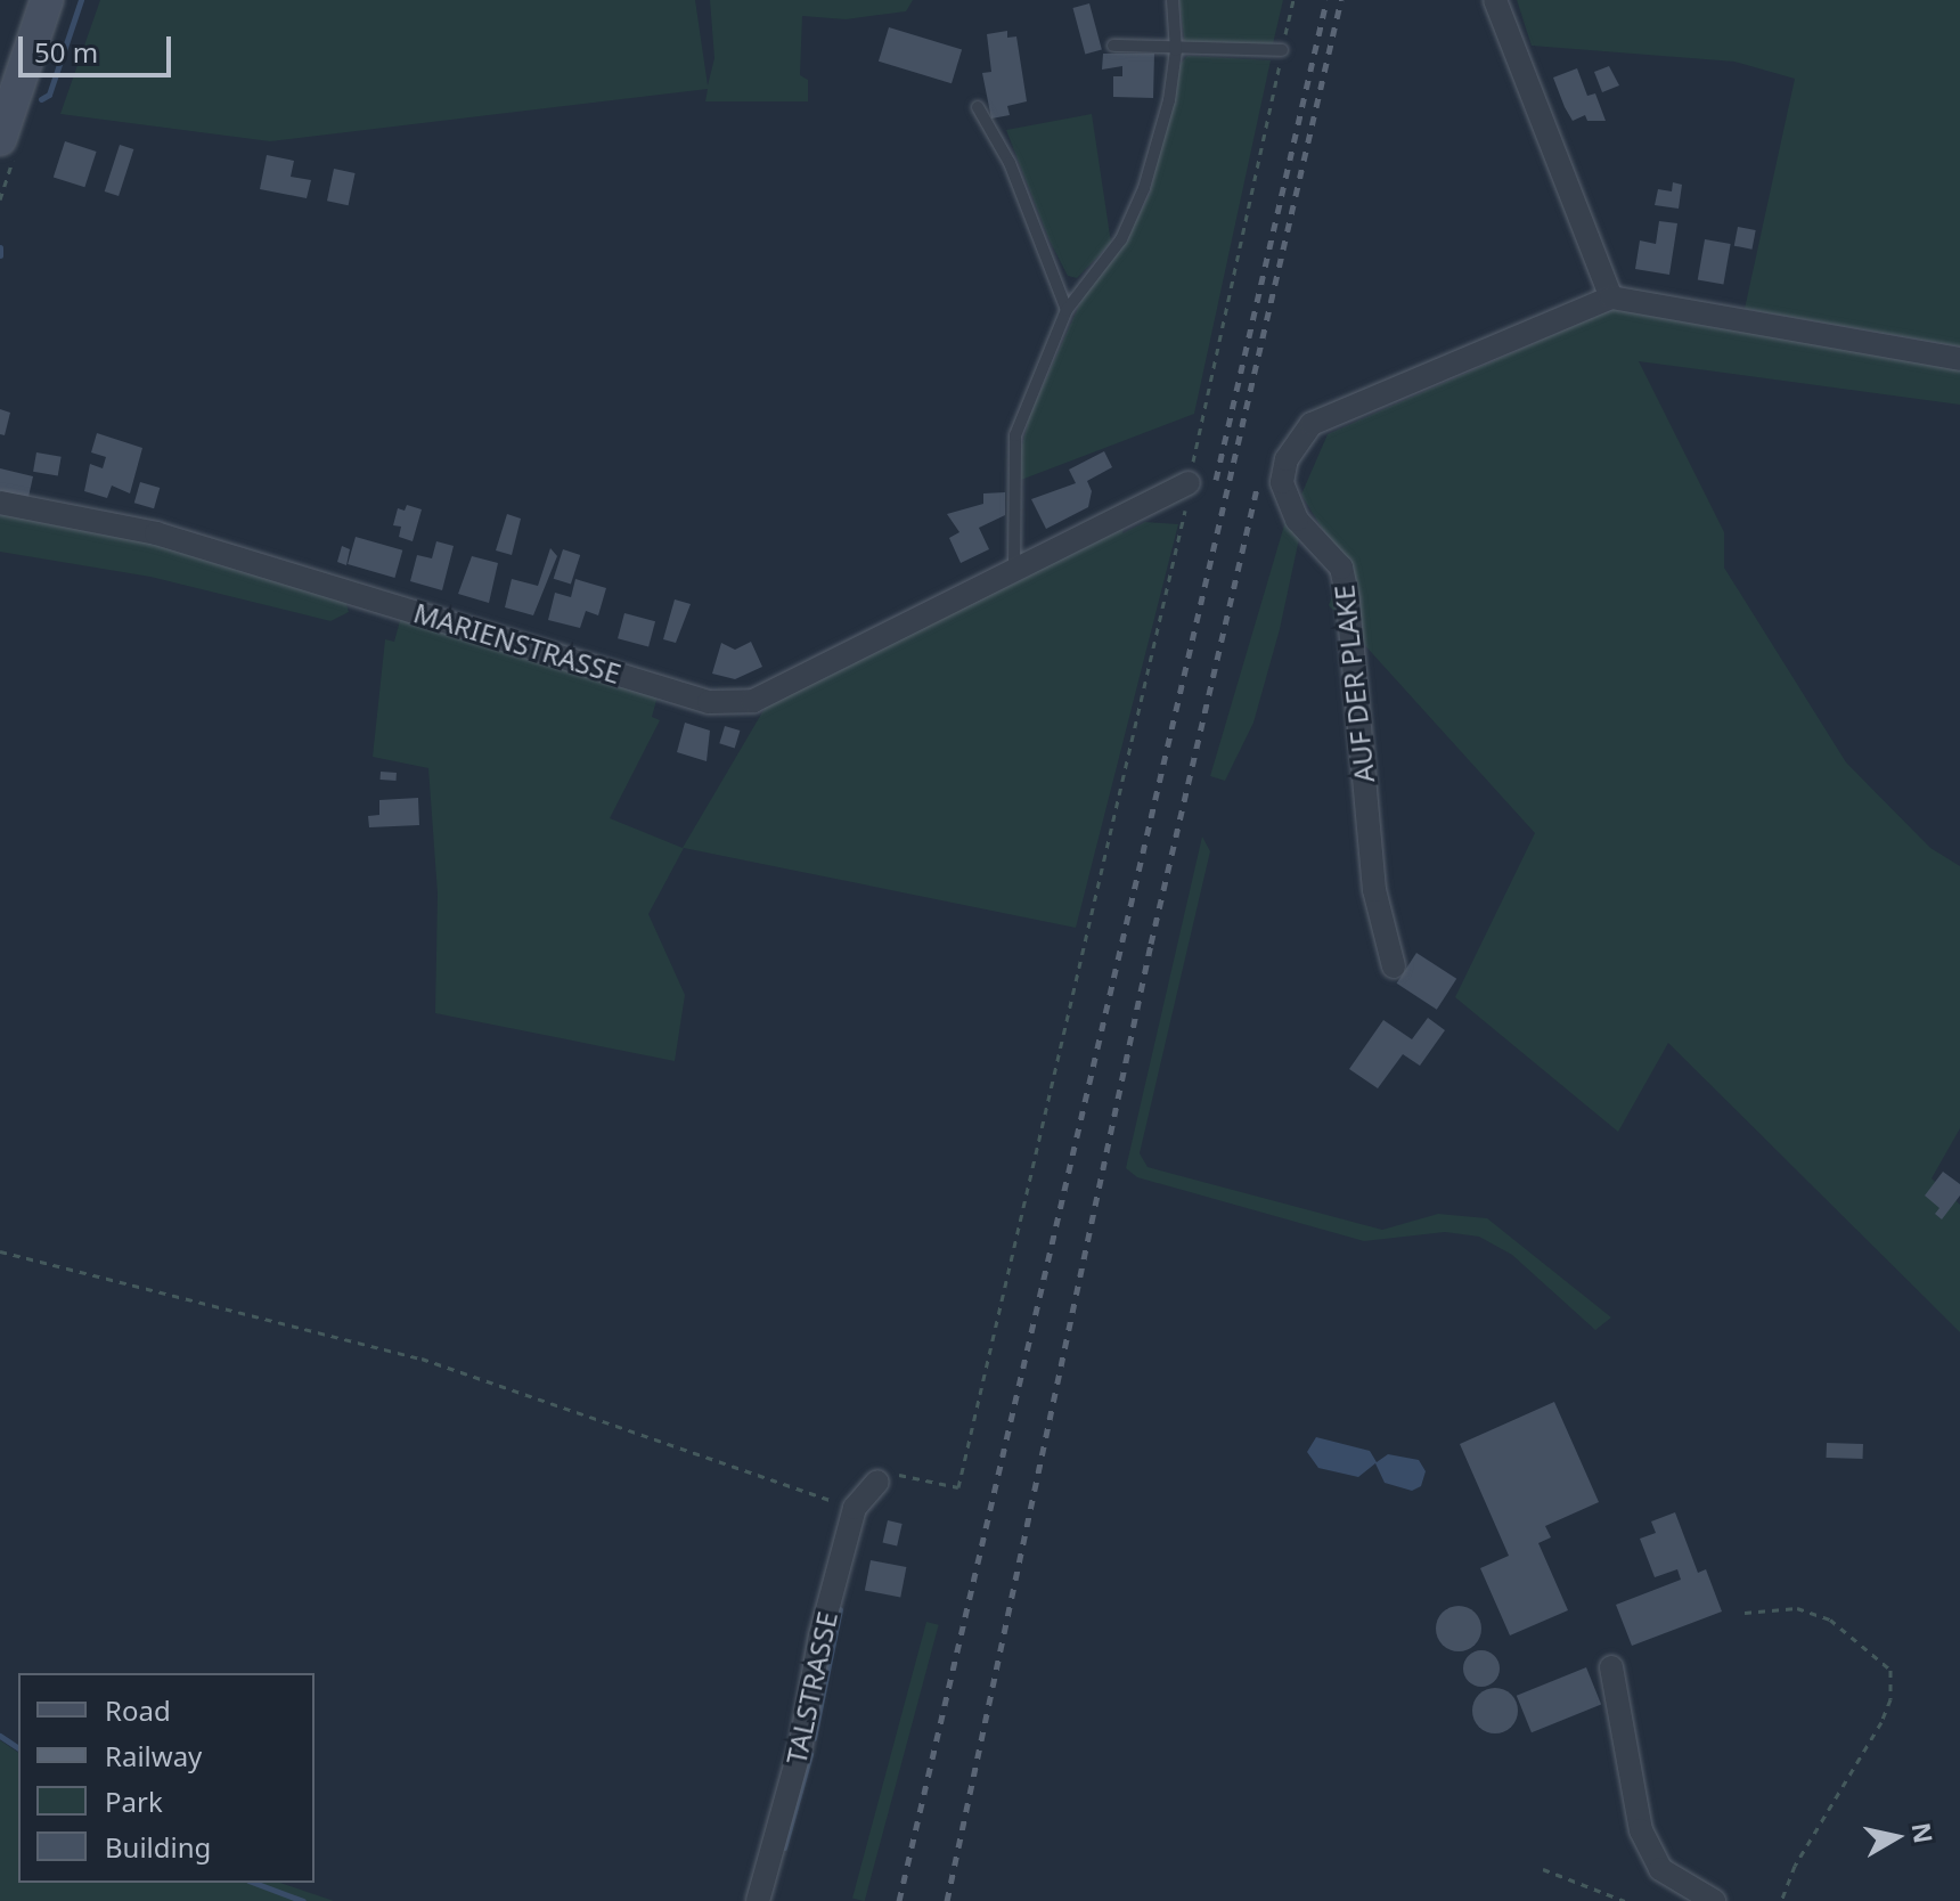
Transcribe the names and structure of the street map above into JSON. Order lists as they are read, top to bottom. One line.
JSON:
{"streets":{"street":["MARIENSTRASSE","AUF DER PLAKE","TALSTRASSE"]},"legend":["Road","Railway","Park","Building"],"scale_bar":"50 m","north":"right"}
